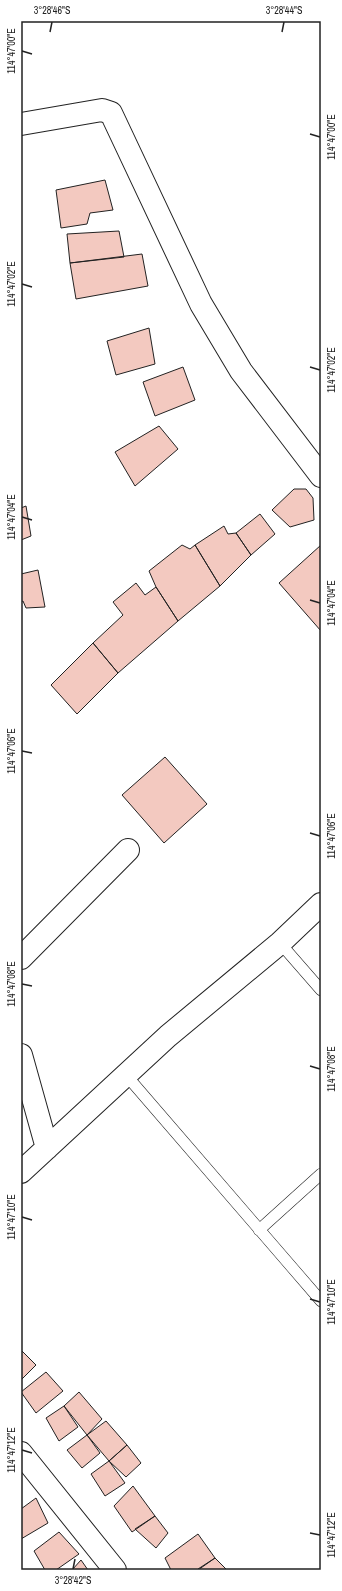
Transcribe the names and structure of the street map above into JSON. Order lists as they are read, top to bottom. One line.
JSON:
{"coordinates":["3°28'46\"S","3°28'44\"S","114°47'00\"E","114°47'02\"E","114°47'04\"E","114°47'06\"E","114°47'08\"E","114°47'10\"E","114°47'12\"E","3°28'42\"S"]}
